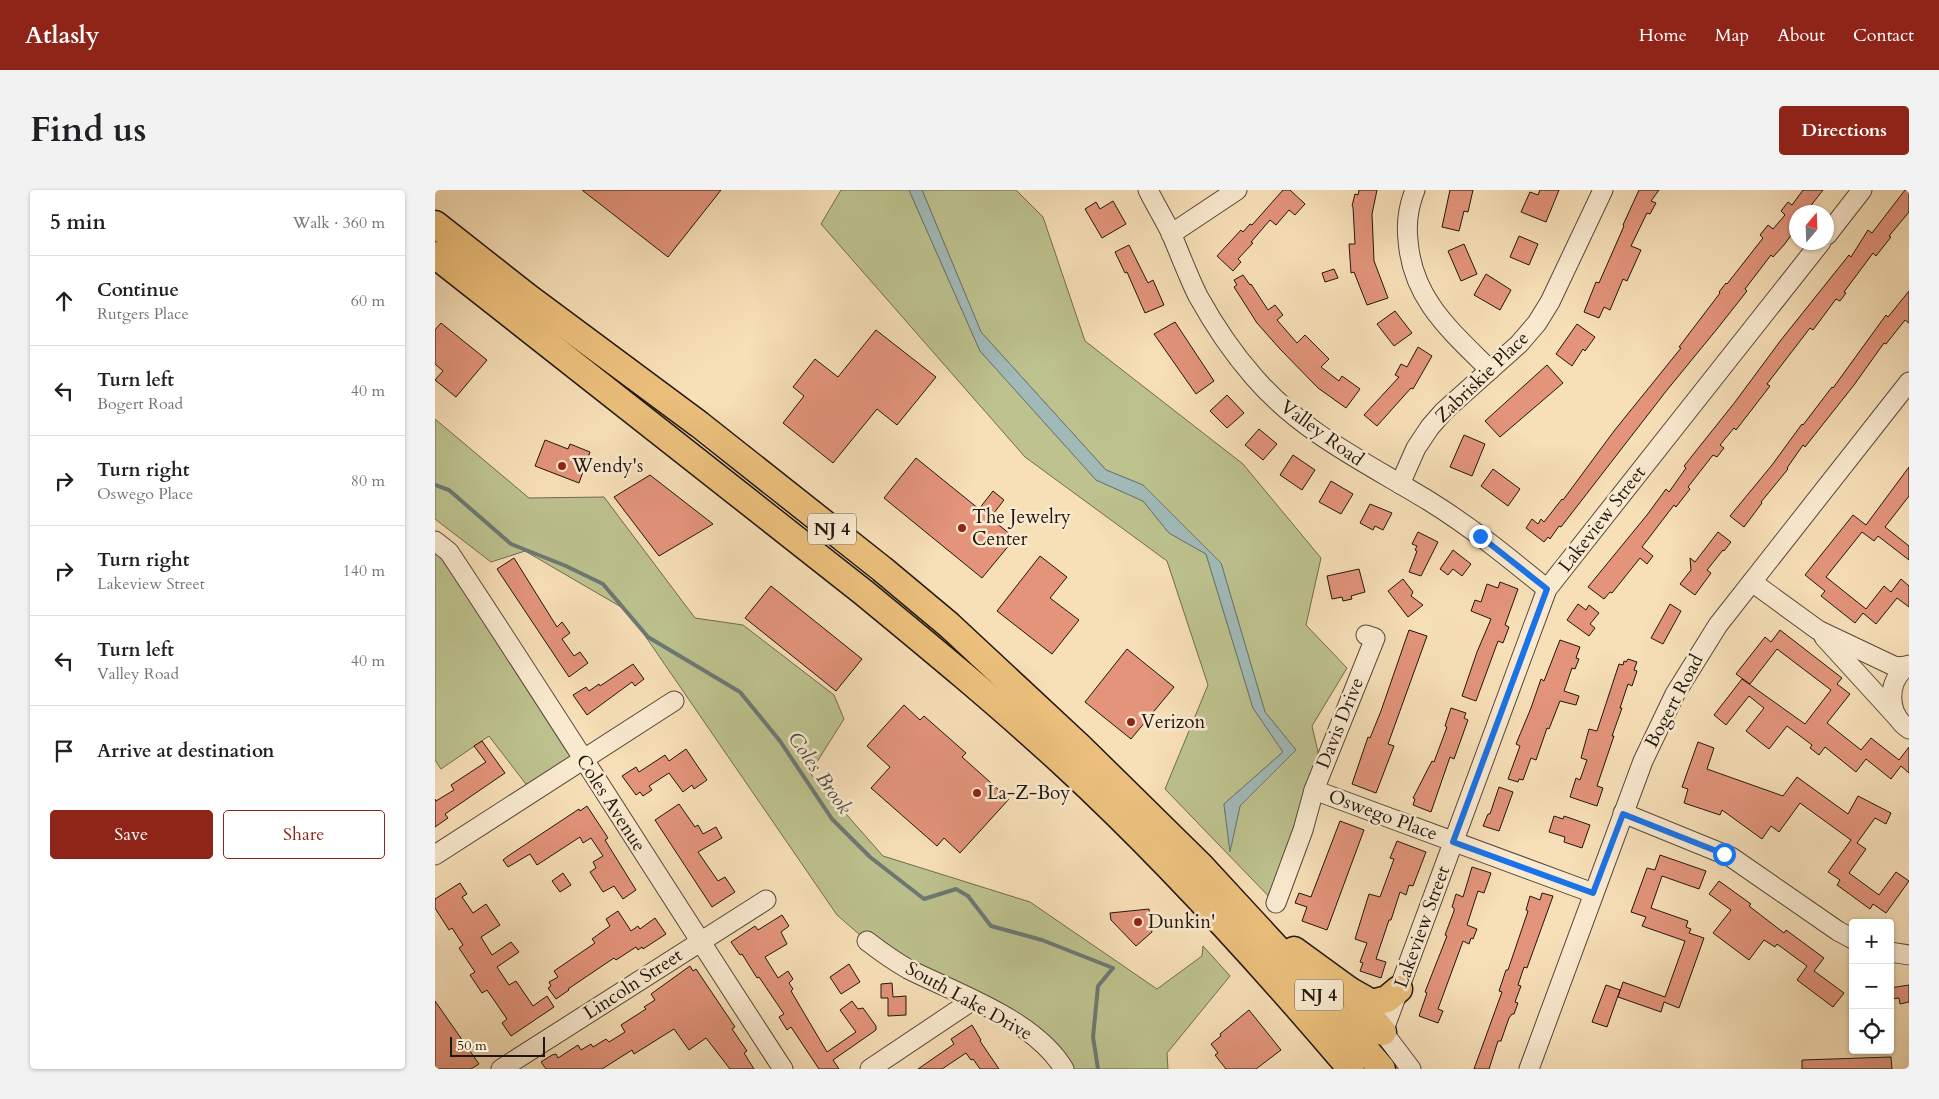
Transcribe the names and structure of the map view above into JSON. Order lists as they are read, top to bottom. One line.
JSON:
{"streets":{"highway":["NJ 4"],"street":["Zabriskie Place","Valley Road","Lakeview Street","Bogert Road","Davis Drive","Coles Avenue","Oswego Place","Lincoln Street","South Lake Drive"]},"crossings":[["Zabriskie Place","Valley Road"],["Valley Road","Lakeview Street"],["Lakeview Street","Oswego Place"],["Bogert Road","Oswego Place"],["Davis Drive","Oswego Place"],["Coles Avenue","Lincoln Street"]],"water":["Coles Brook"],"places":["Wendy's","The Jewelry Center","Verizon","La-Z-Boy","Dunkin'"],"scale_bar":"50 m","north":"top","page":{"header":"Atlasly","nav":["Home","Map","About","Contact"],"title":"Find us","buttons":["Directions",["Save","Share"]],"heading":["5 min","Walk · 360 m"],"list":[["Continue","Rutgers Place","60 m"],["Turn left","Bogert Road","40 m"],["Turn right","Oswego Place","80 m"],["Turn right","Lakeview Street","140 m"],["Turn left","Valley Road","40 m"],"Arrive at destination"],"map_buttons":["+","−"],"scale":"50 m"}}
